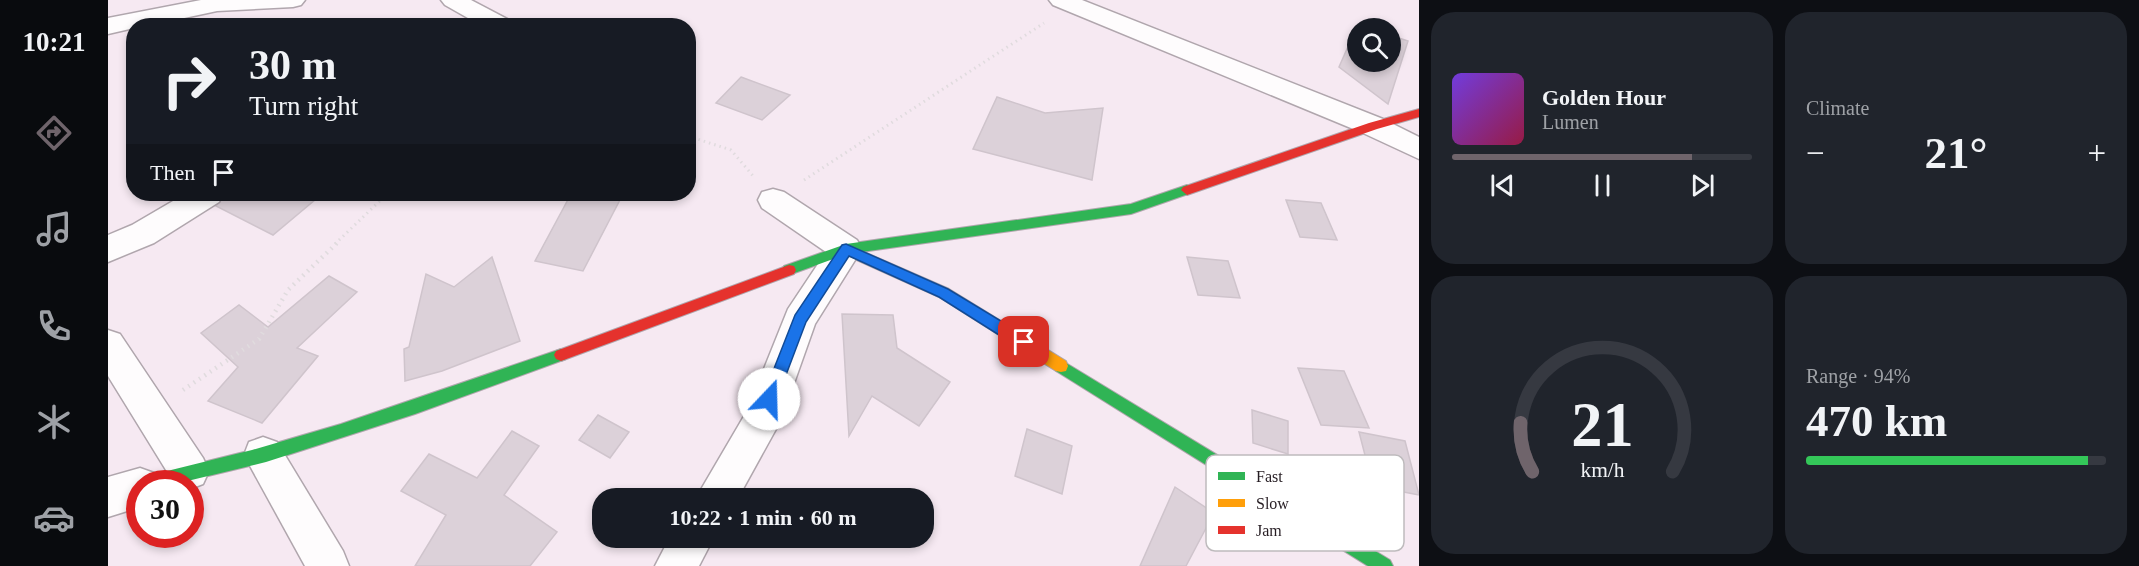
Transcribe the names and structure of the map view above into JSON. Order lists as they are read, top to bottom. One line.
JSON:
{"legend":["Fast","Slow","Jam"],"page":{"tabs":"10:21","tile":["Climate",["Range · 94%","470 km"]],"turn":["30 m","Turn right"],"song":["Golden Hour","Lumen"],"heat":["−","21°","+"],"then":"Then","limit":"30","trip":"10:22 · 1 min · 60 m","gauge":["21","km/h"]}}
